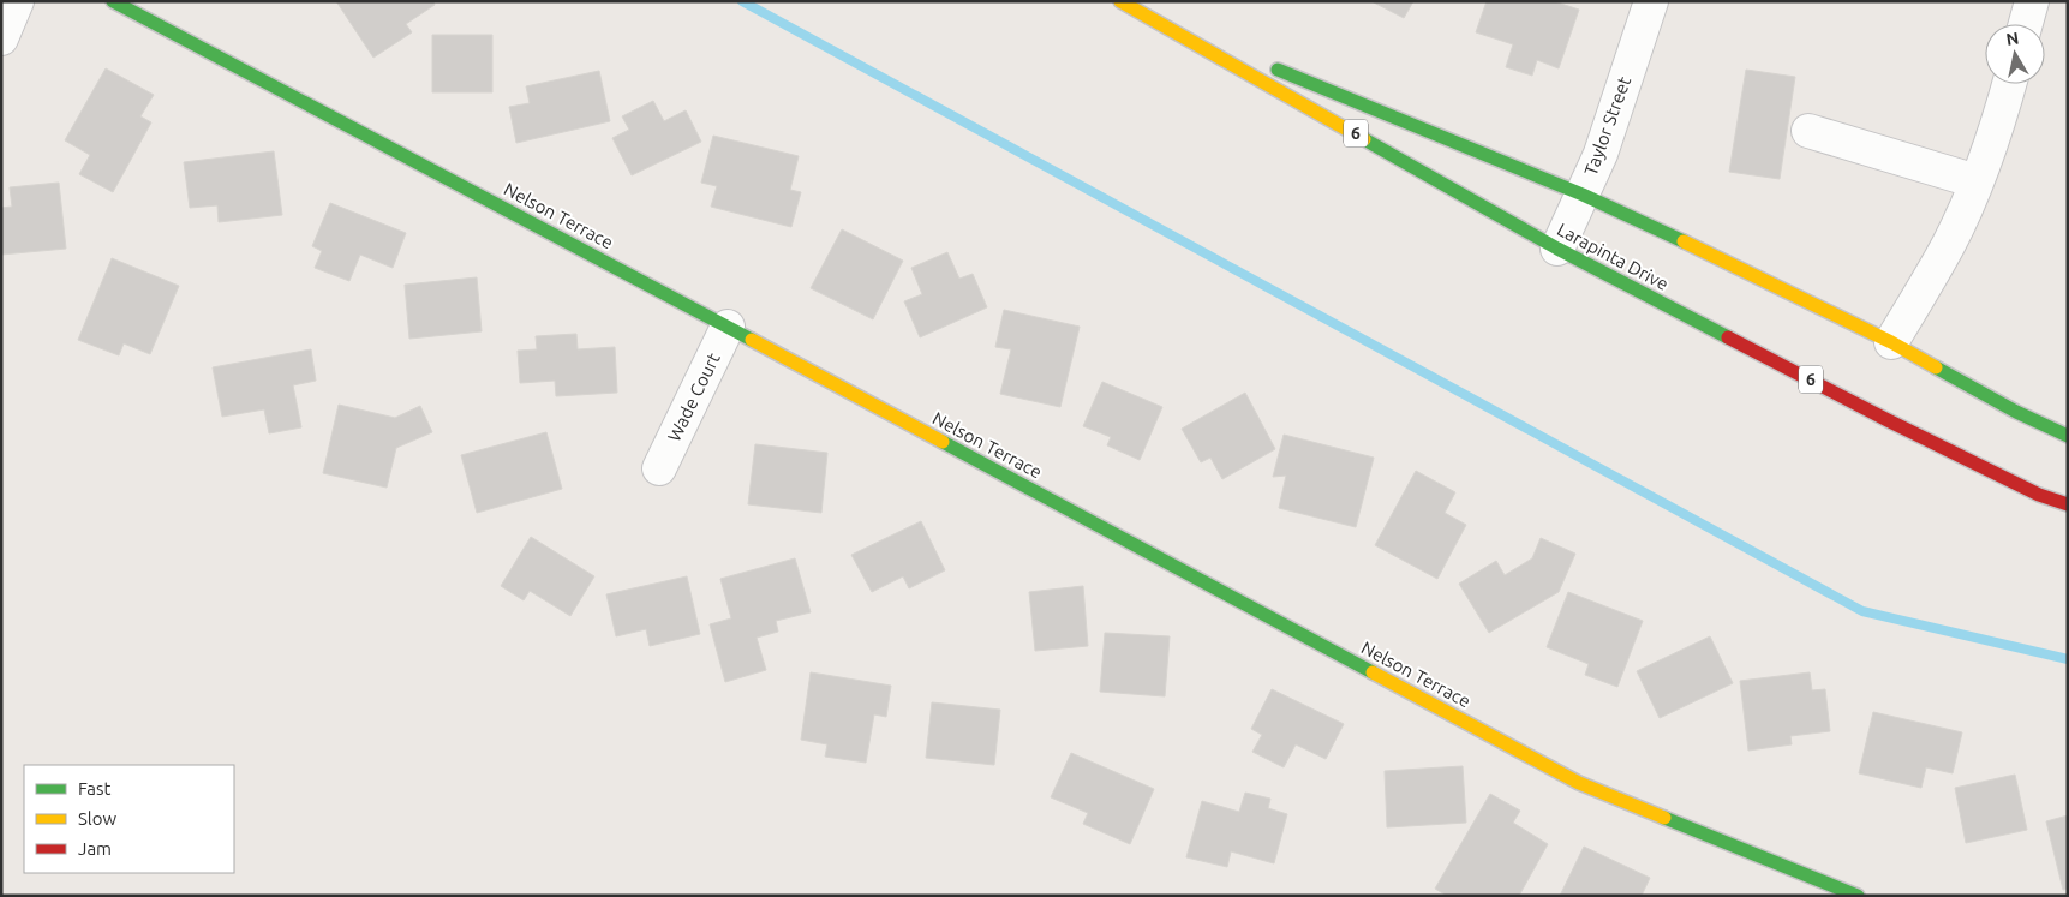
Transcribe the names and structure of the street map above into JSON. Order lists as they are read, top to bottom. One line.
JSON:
{"streets":{"main road":["6","Nelson Terrace","Larapinta Drive"],"street":["Taylor Street","Wade Court"]},"crossings":[["Taylor Street","Larapinta Drive"],["Nelson Terrace","Wade Court"]],"legend":["Fast","Slow","Jam"],"north":"top"}
